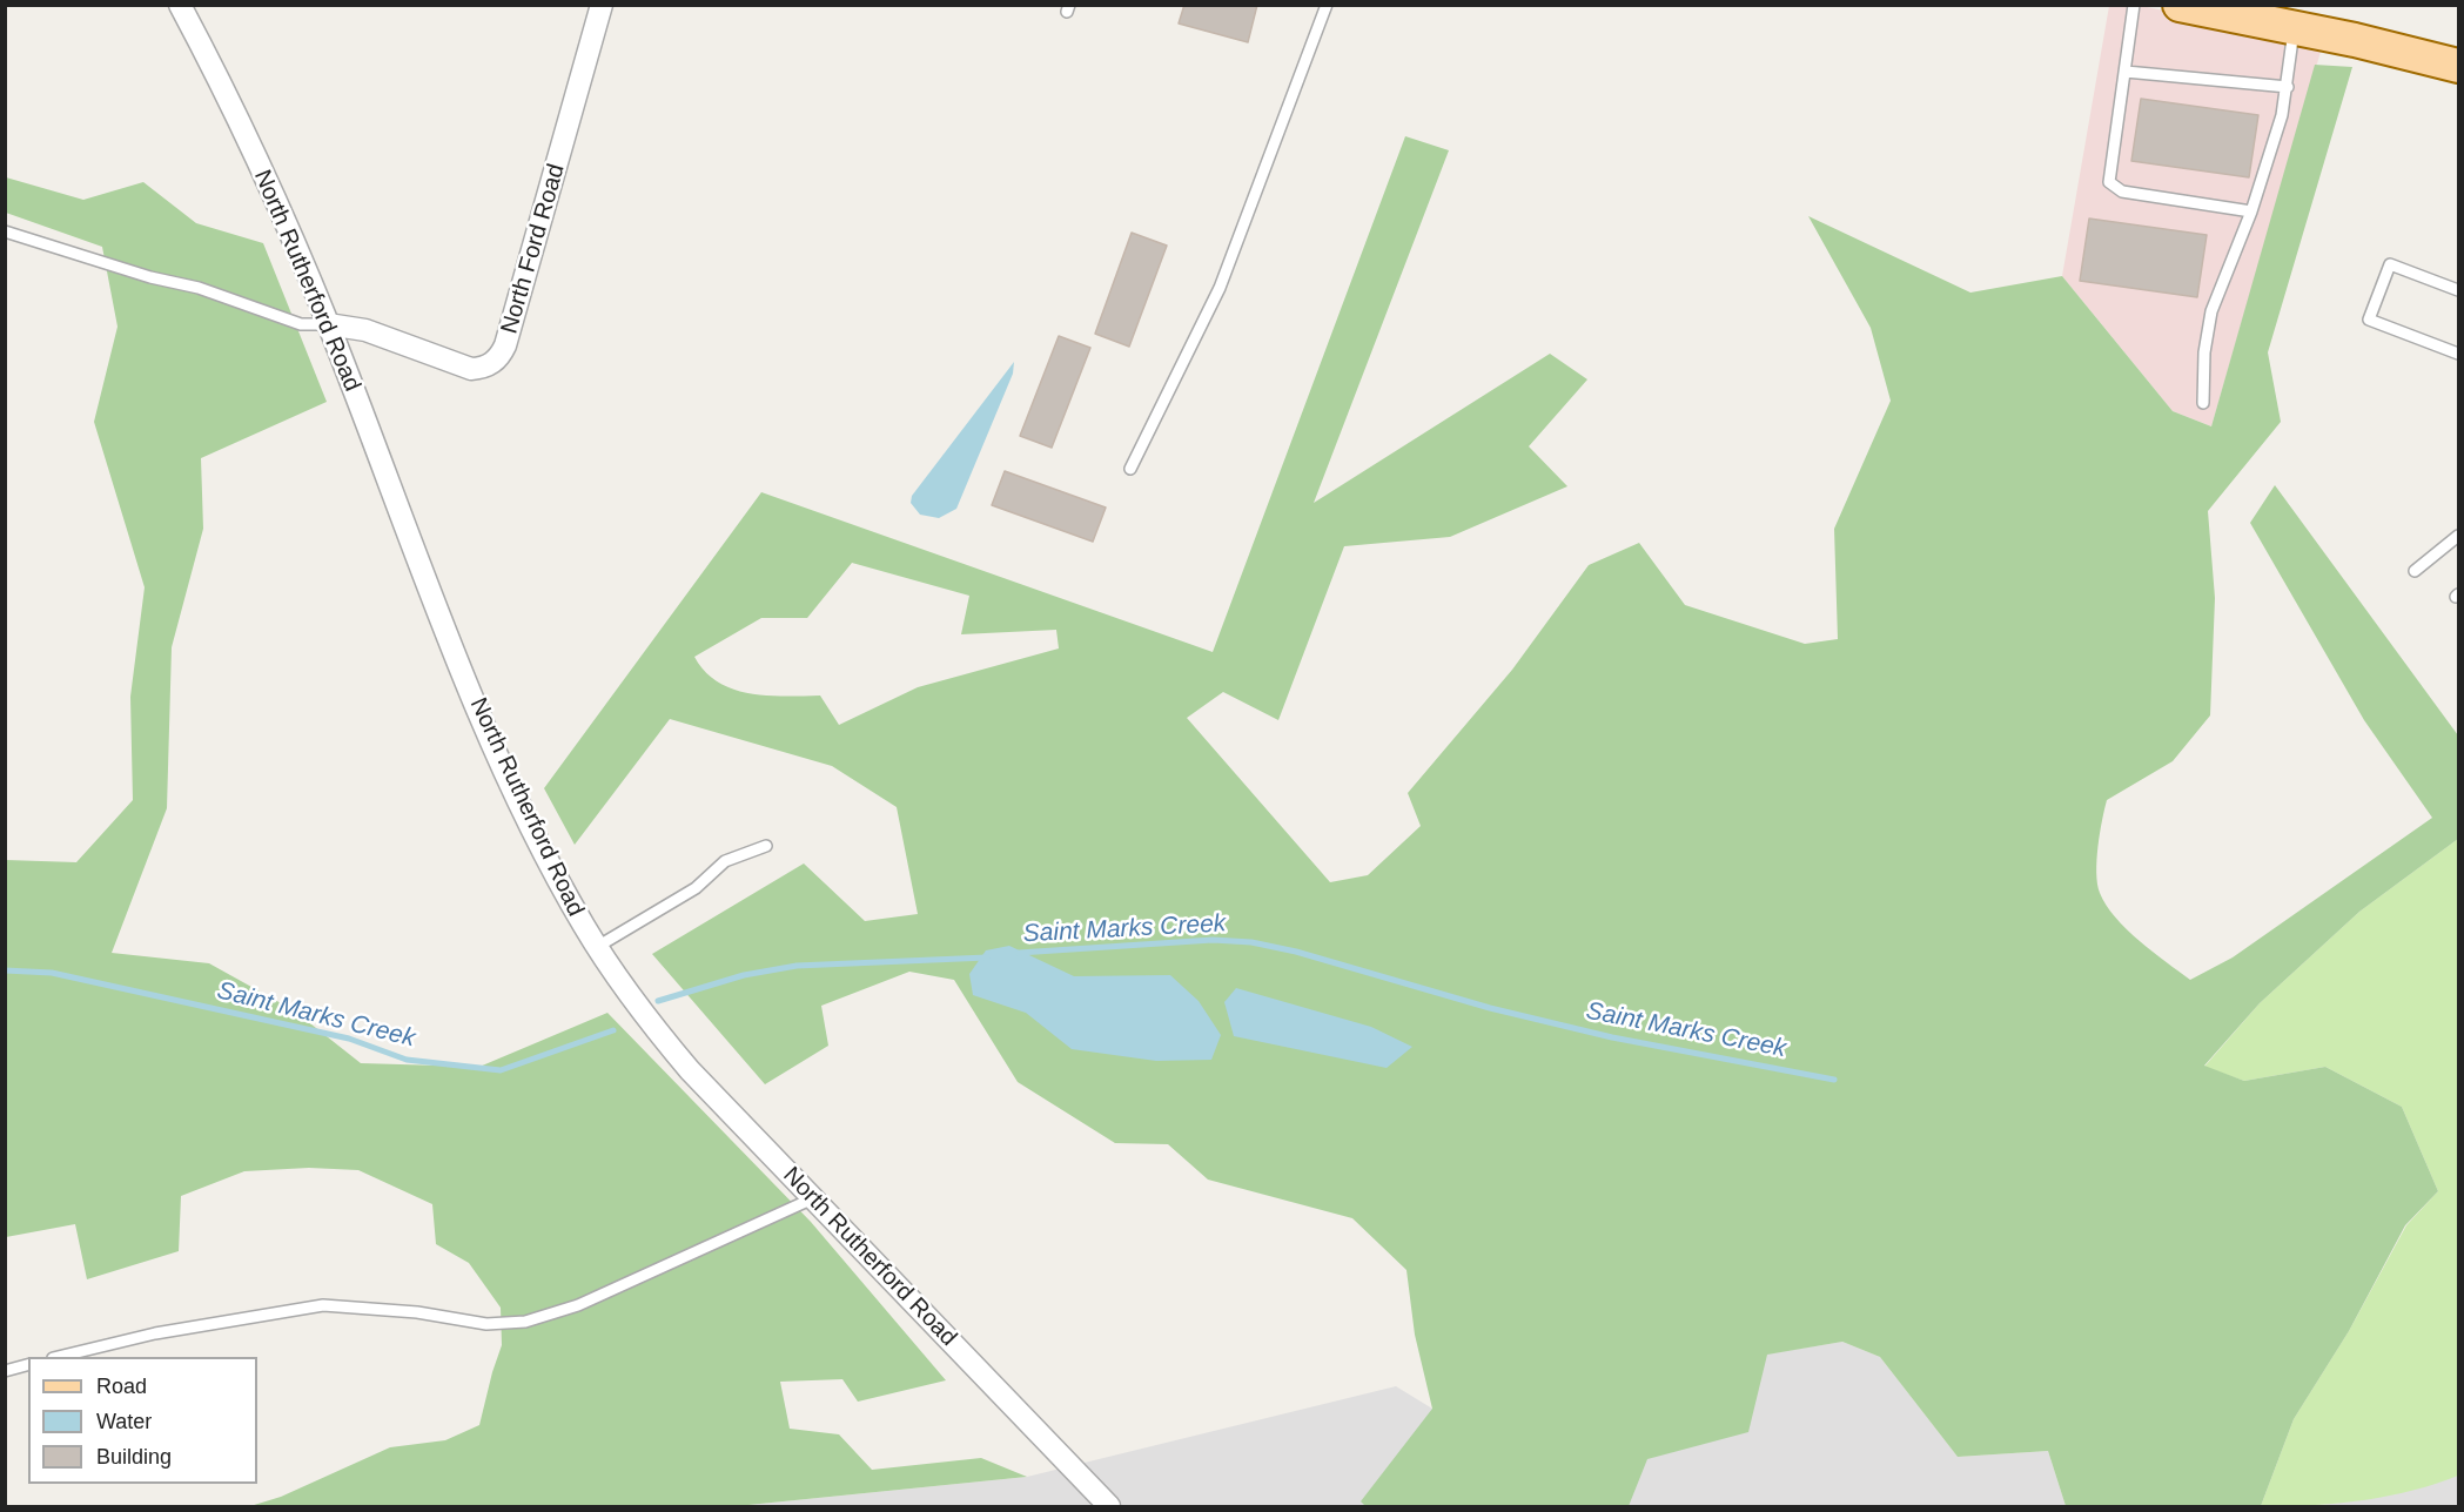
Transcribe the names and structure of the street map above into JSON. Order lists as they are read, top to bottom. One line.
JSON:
{"streets":{"street":["North Ford Road","North Rutherford Road"]},"crossings":[["North Ford Road","North Rutherford Road"]],"water":["Saint Marks Creek"],"legend":["Road","Water","Building"]}
